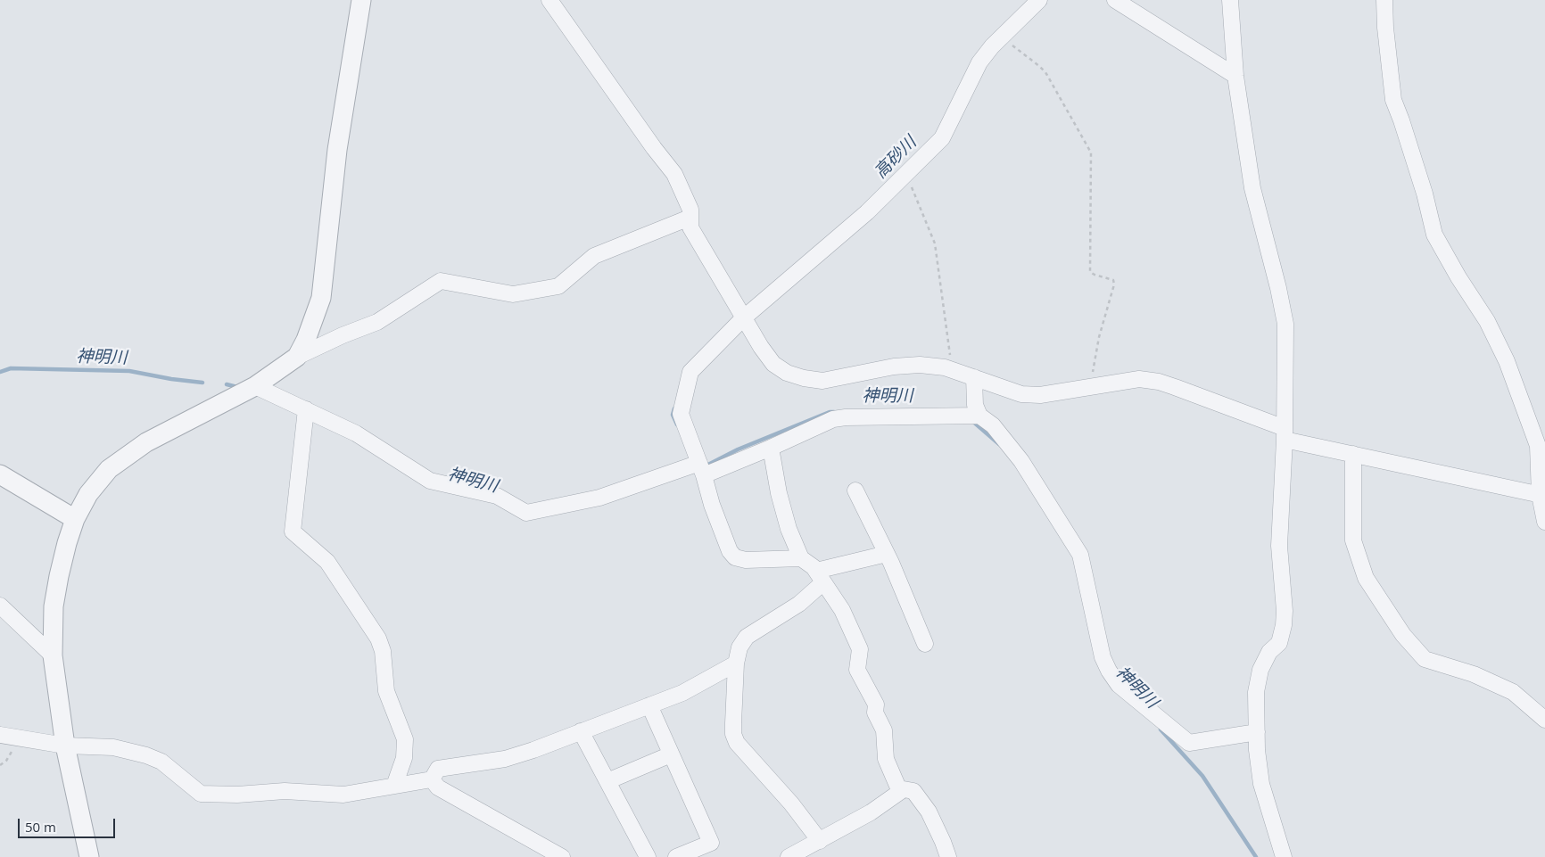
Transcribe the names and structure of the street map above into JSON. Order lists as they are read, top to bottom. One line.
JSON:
{"water":["高砂川","神明川"],"scale_bar":"50 m"}
